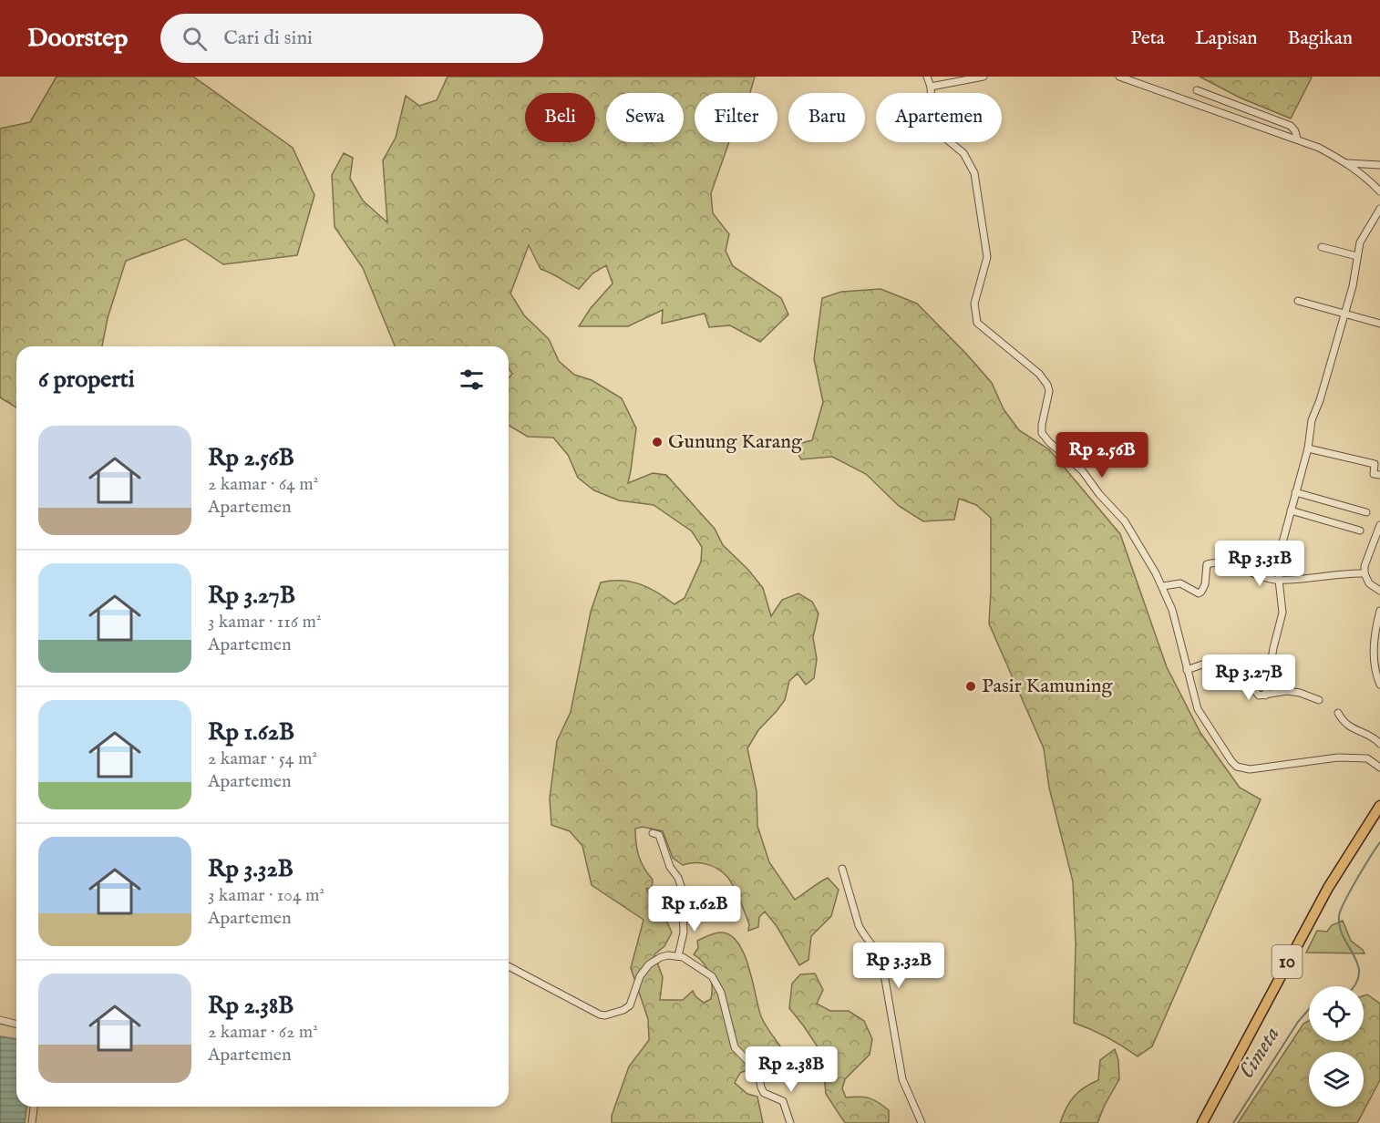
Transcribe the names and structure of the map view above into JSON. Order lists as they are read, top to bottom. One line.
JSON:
{"streets":{"highway":["10"]},"water":["Cimeta"],"places":["Gunung Karang","Pasir Kamuning"],"page":{"header":"Doorstep","search":"Cari di sini","nav":["Peta","Lapisan","Bagikan"],"chip":["Beli","Sewa","Filter","Baru","Apartemen"],"heading":"6 properti","list":[{"name":"Rp 2.56B","note":"2 kamar · 64 m² · Apartemen"},{"name":"Rp 3.27B","note":"3 kamar · 116 m² · Apartemen"},{"name":"Rp 1.62B","note":"2 kamar · 54 m² · Apartemen"},{"name":"Rp 3.32B","note":"3 kamar · 104 m² · Apartemen"},{"name":"Rp 2.38B","note":"2 kamar · 62 m² · Apartemen"}],"price":["Rp 2.56B","Rp 3.31B","Rp 3.27B","Rp 1.62B","Rp 3.32B","Rp 2.38B"]}}
